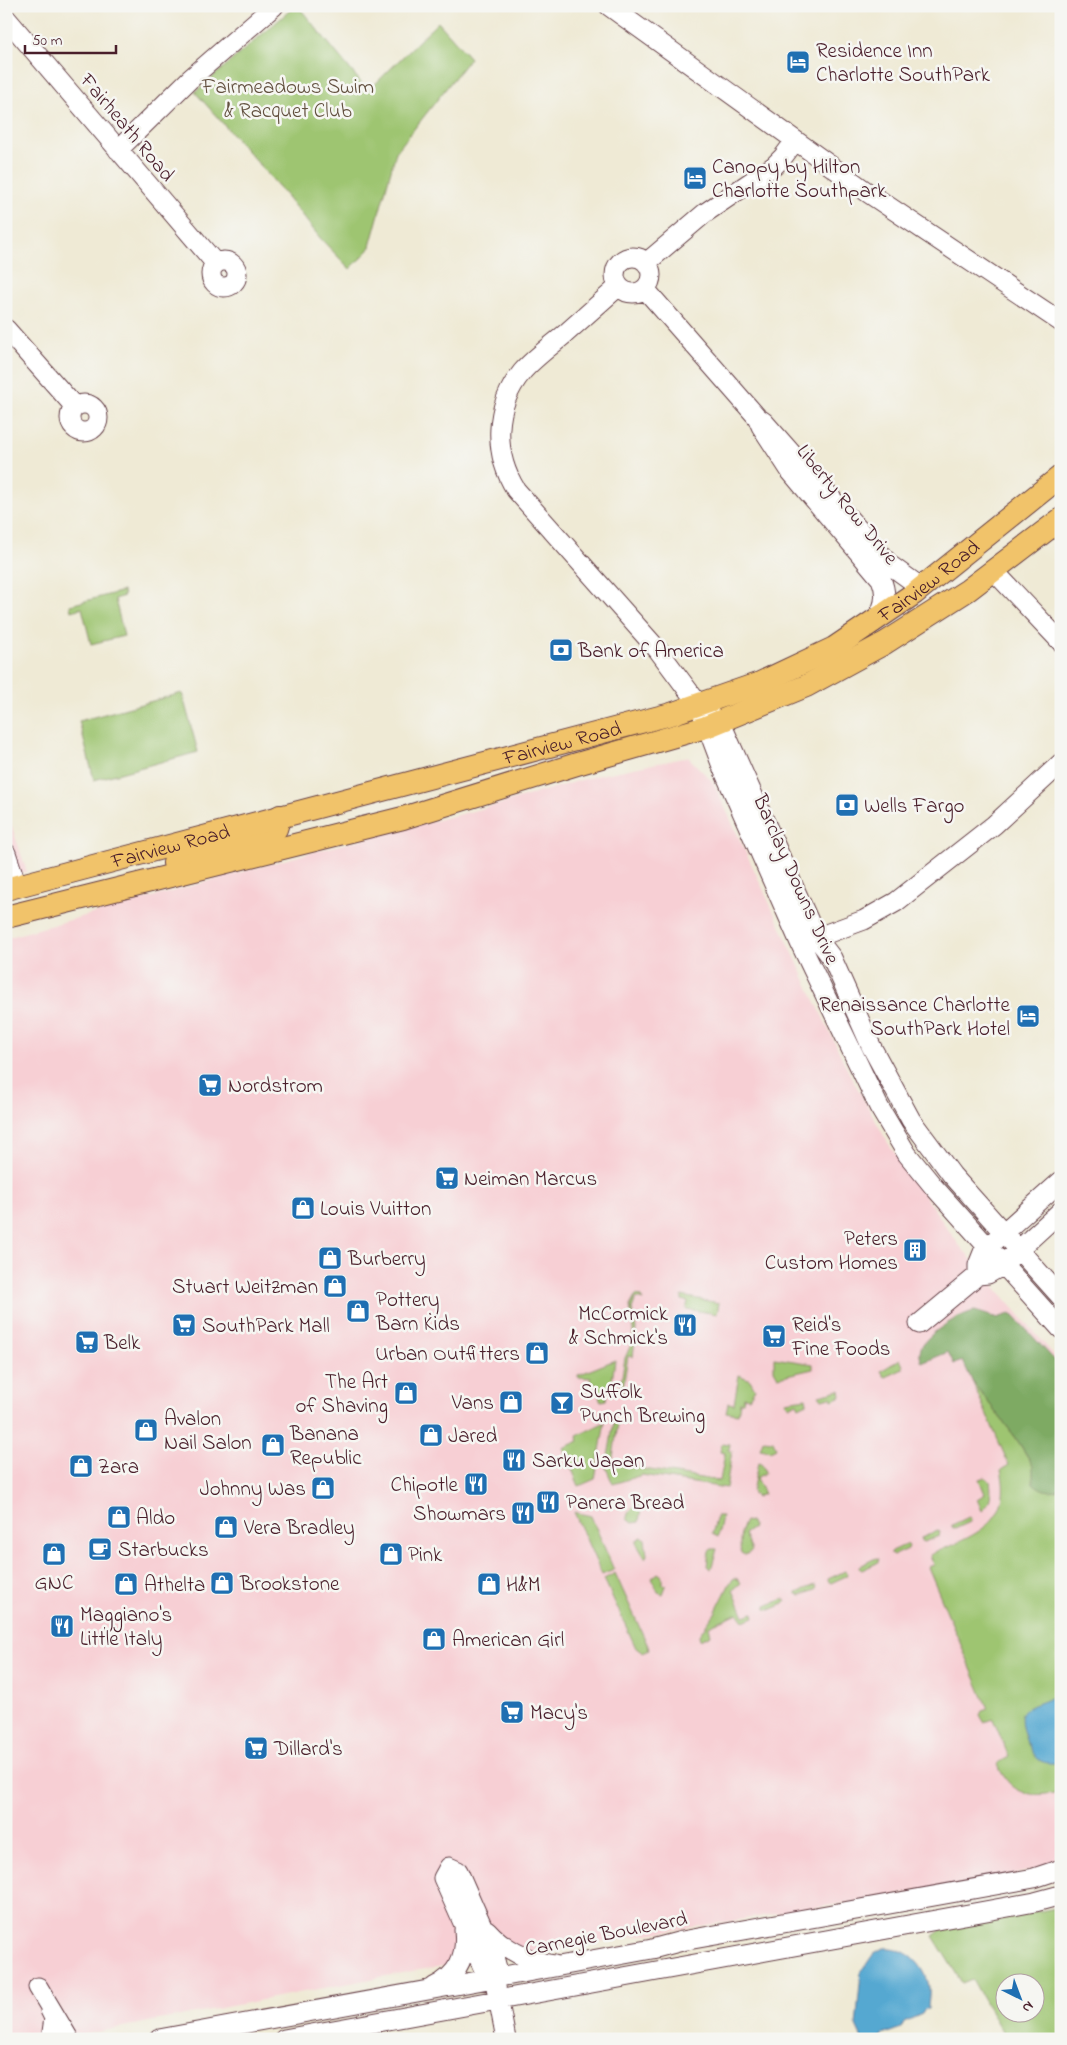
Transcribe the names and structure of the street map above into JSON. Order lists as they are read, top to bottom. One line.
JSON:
{"streets":{"main road":["Fairview Road"],"street":["Fairheath Road","Liberty Row Drive","Barclay Downs Drive","Carnegie Boulevard"]},"crossings":[["Liberty Row Drive","Fairview Road"],["Liberty Row Drive","Barclay Downs Drive"],["Fairview Road","Barclay Downs Drive"]],"parks":["Fairmeadows Swim & Racquet Club"],"places":{"hotel":["Residence Inn Charlotte SouthPark","Canopy by Hilton Charlotte Southpark","Renaissance Charlotte SouthPark Hotel"],"bank":["Bank of America","Wells Fargo"],"supermarket":["Nordstrom","Neiman Marcus","SouthPark Mall","Reid's Fine Foods","Belk","Macy's","Dillard's"],"shop":["Louis Vuitton","Burberry","Stuart Weitzman","Pottery Barn Kids","Urban Outfitters","The Art of Shaving","Vans","Avalon Nail Salon","Jared","Banana Republic","Zara","Johnny Was","Aldo","Vera Bradley","GNC","Pink","Brookstone","Athelta","H&M","American Girl"],"building":["Peters Custom Homes"],"restaurant":["McCormick & Schmick's","Sarku Japan","Chipotle","Panera Bread","Showmars","Maggiano's Little Italy"],"bar":["Suffolk Punch Brewing"],"cafe":["Starbucks"]},"scale_bar":"50 m","north":"bottom right"}
